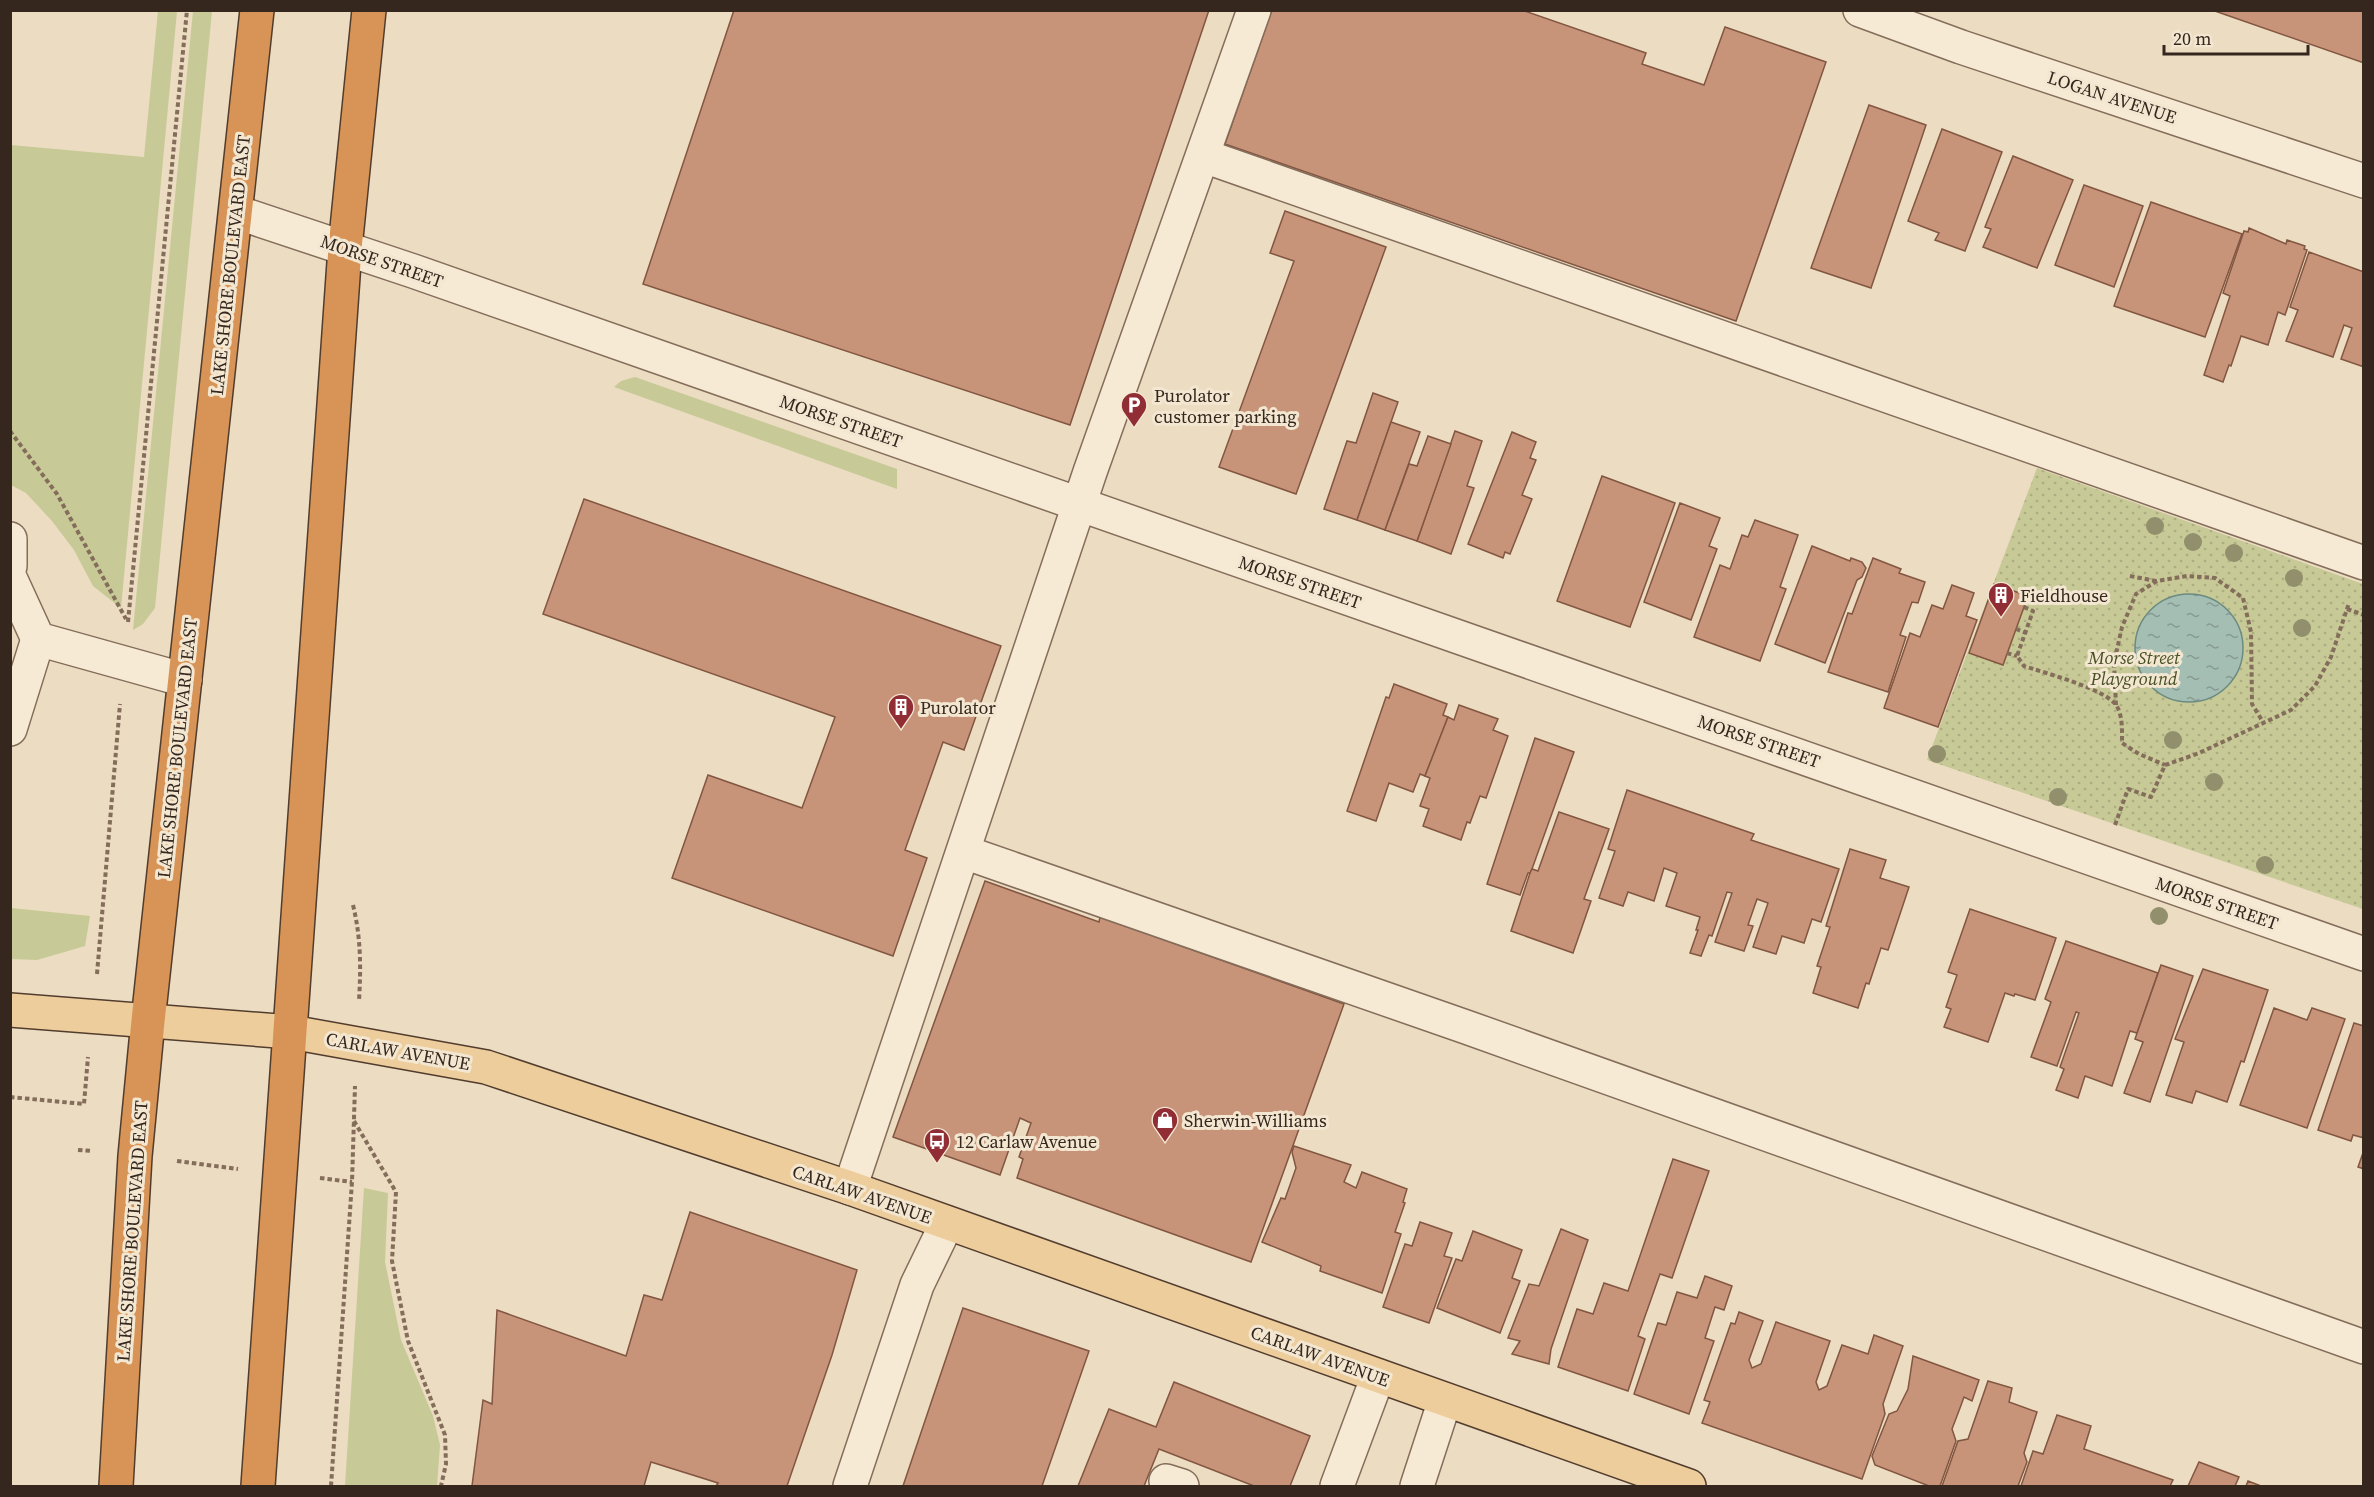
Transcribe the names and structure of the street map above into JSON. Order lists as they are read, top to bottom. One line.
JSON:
{"streets":{"highway":["LAKE SHORE BOULEVARD EAST"],"main road":["CARLAW AVENUE"],"street":["LOGAN AVENUE","MORSE STREET"]},"crossings":[["MORSE STREET","LAKE SHORE BOULEVARD EAST"],["LAKE SHORE BOULEVARD EAST","CARLAW AVENUE"]],"parks":["Morse Street Playground"],"places":{"parking":["Purolator customer parking"],"building":["Fieldhouse","Purolator"],"shop":["Sherwin-Williams"],"bus stop":["12 Carlaw Avenue"]},"scale_bar":"20 m"}
